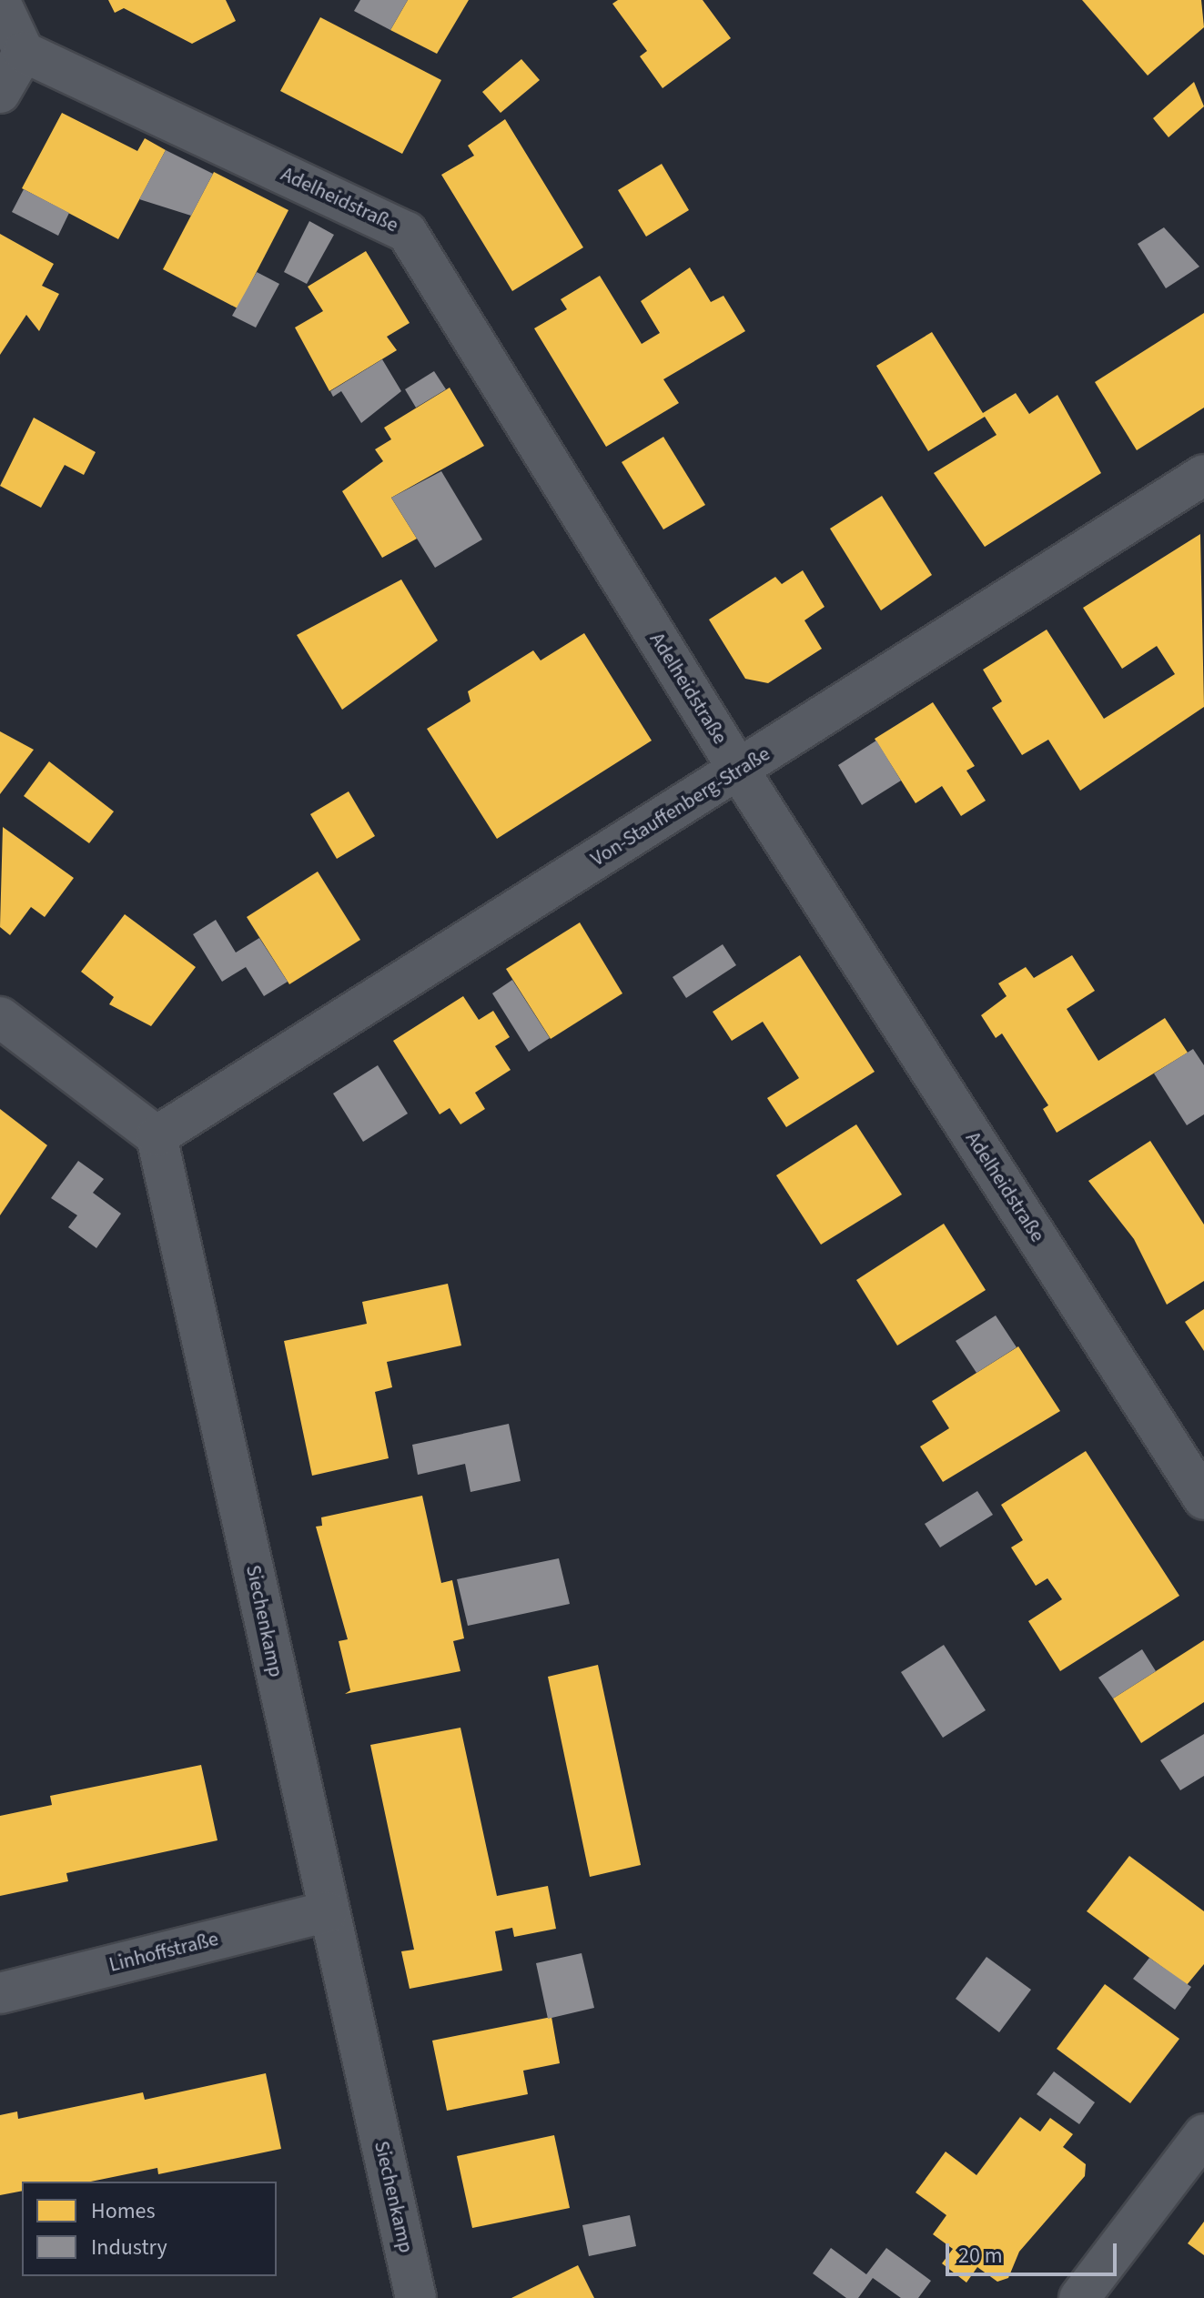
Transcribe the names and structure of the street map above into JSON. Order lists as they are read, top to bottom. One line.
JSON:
{"streets":{"street":["Adelheidstraße","Von-Stauffenberg-Straße","Siechenkamp","Linhoffstraße"]},"crossings":[["Adelheidstraße","Von-Stauffenberg-Straße"],["Von-Stauffenberg-Straße","Siechenkamp"],["Siechenkamp","Linhoffstraße"]],"legend":["Homes","Industry"],"scale_bar":"20 m"}
